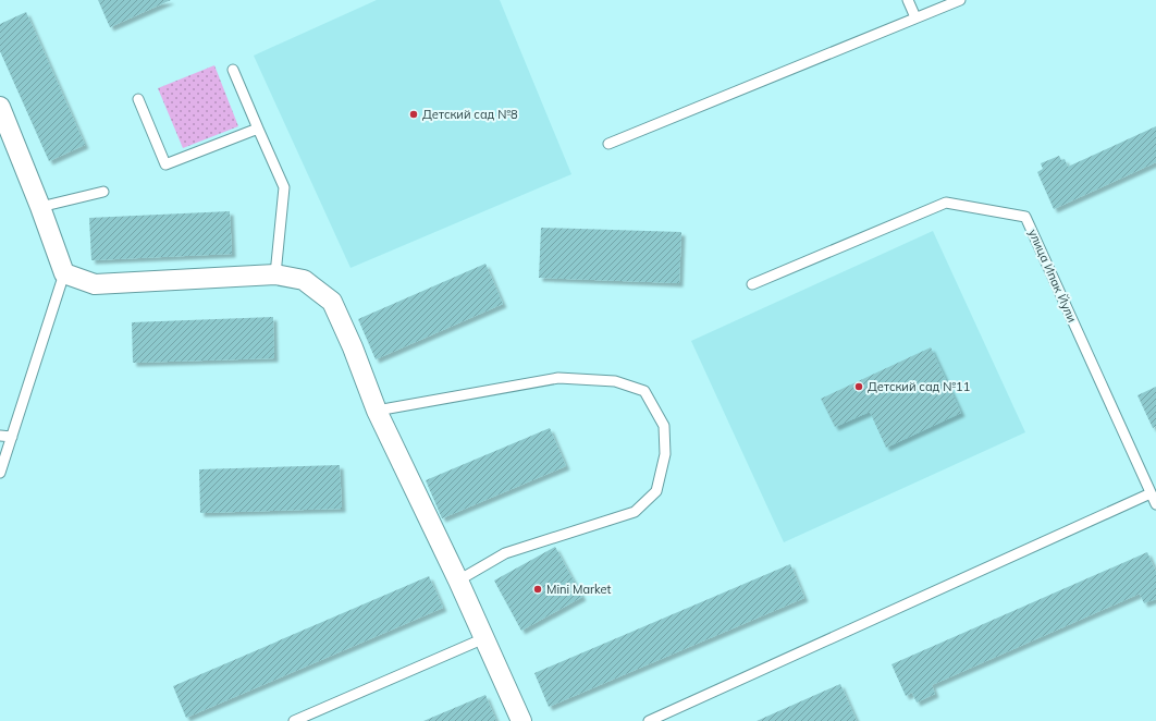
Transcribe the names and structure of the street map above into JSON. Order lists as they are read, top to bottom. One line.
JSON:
{"streets":{"lane":["улица Ипак Йули"]},"places":["Детский сад №8","Детский сад №11","Mini Market"]}
